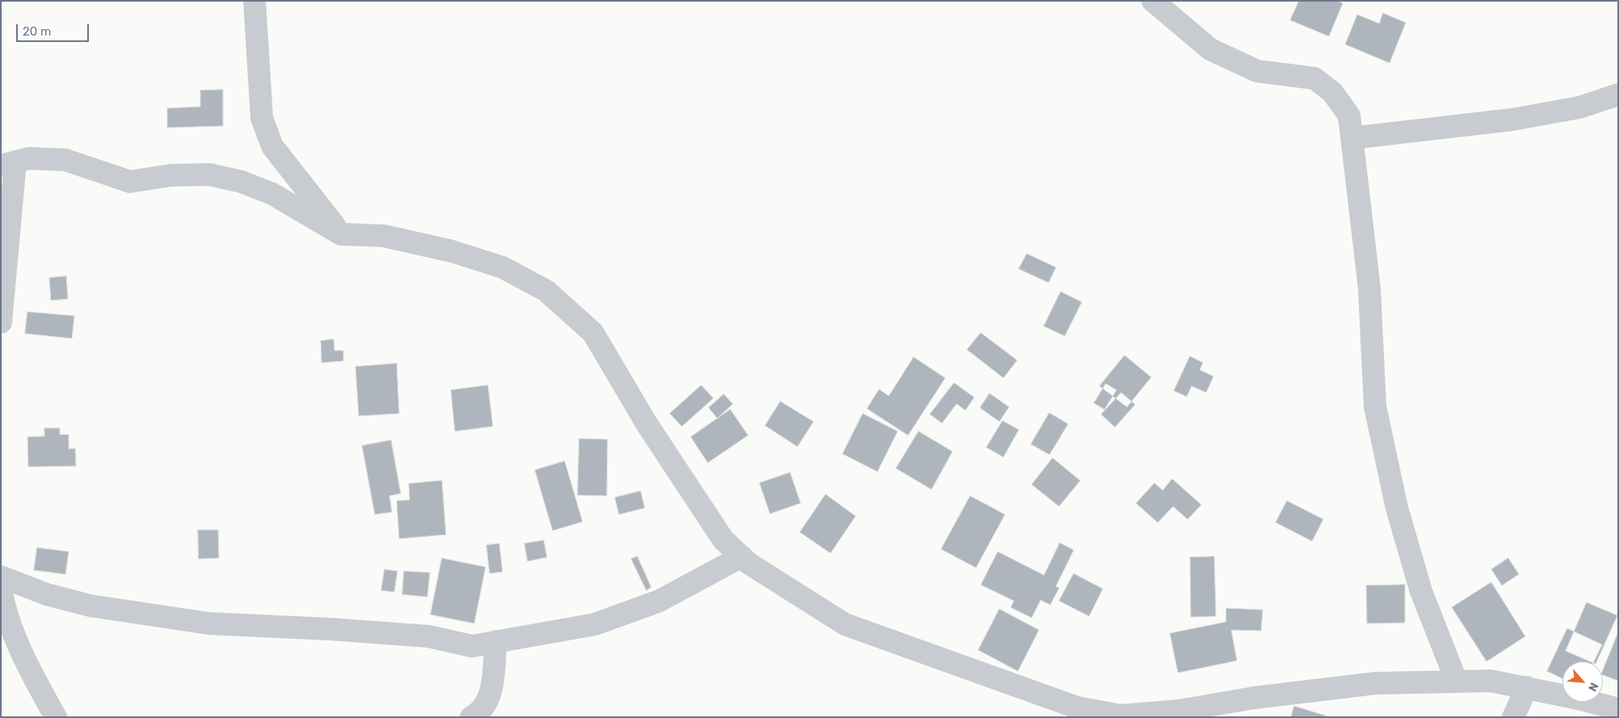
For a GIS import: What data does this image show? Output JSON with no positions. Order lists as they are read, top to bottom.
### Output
{
  "scale_bar": "20 m",
  "north": "bottom right"
}
